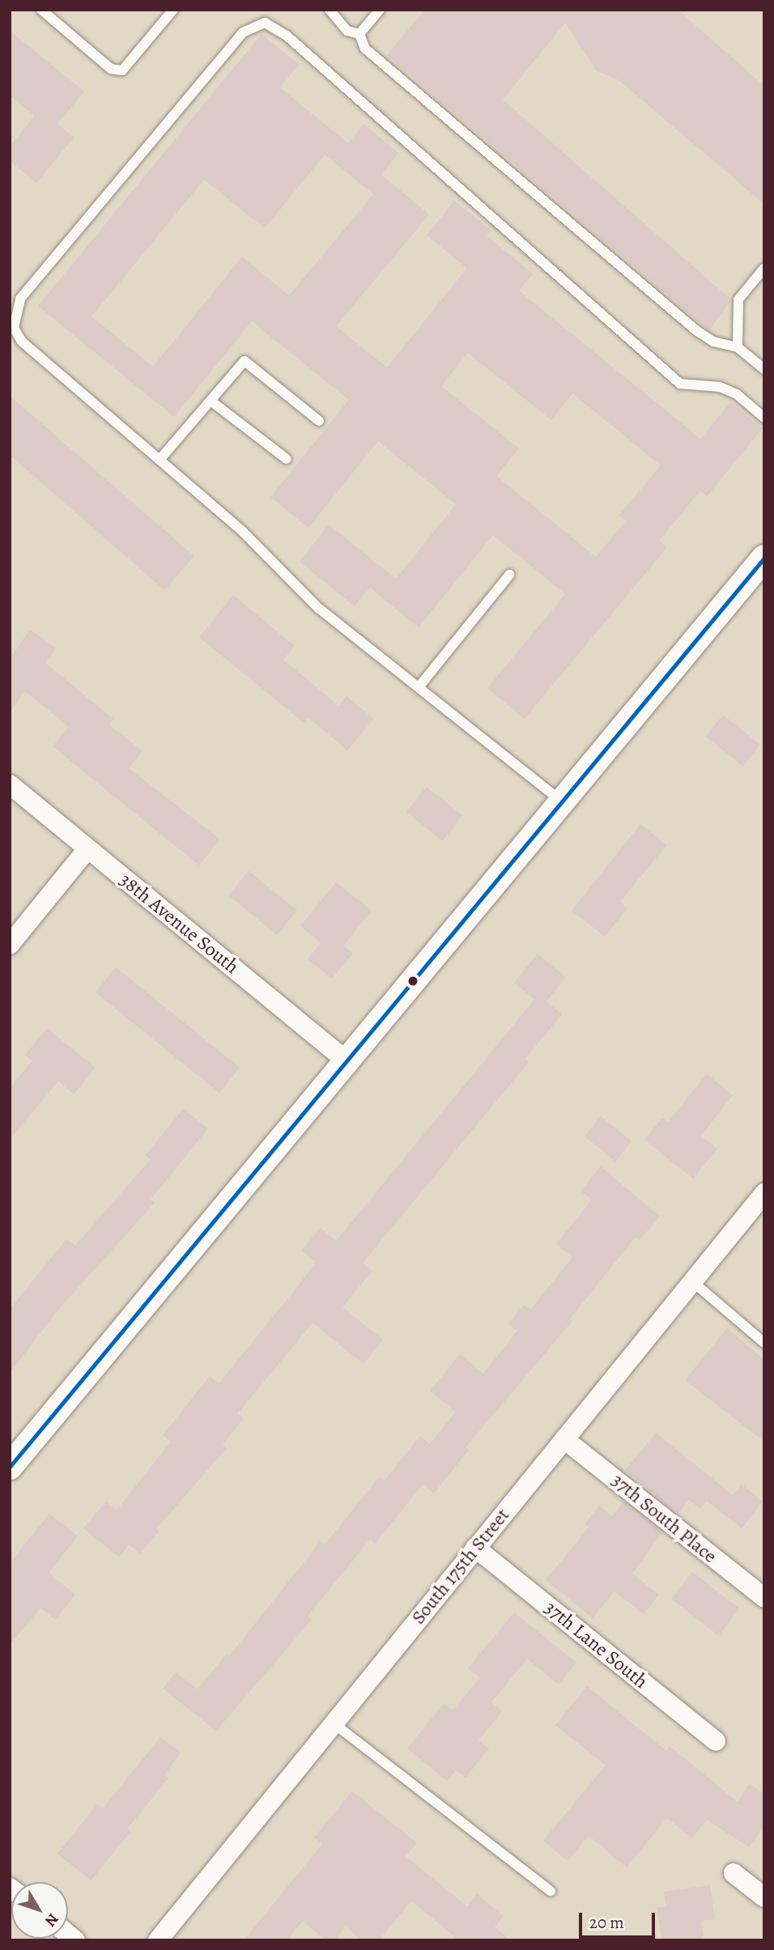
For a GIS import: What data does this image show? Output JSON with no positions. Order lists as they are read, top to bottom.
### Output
{
  "streets": {
    "street": [
      "38th Avenue South",
      "37th South Place",
      "South 175th Street",
      "37th Lane South"
    ]
  },
  "crossings": [
    ["37th South Place", "South 175th Street"],
    ["South 175th Street", "37th Lane South"]
  ],
  "scale_bar": "20 m",
  "north": "bottom right"
}
